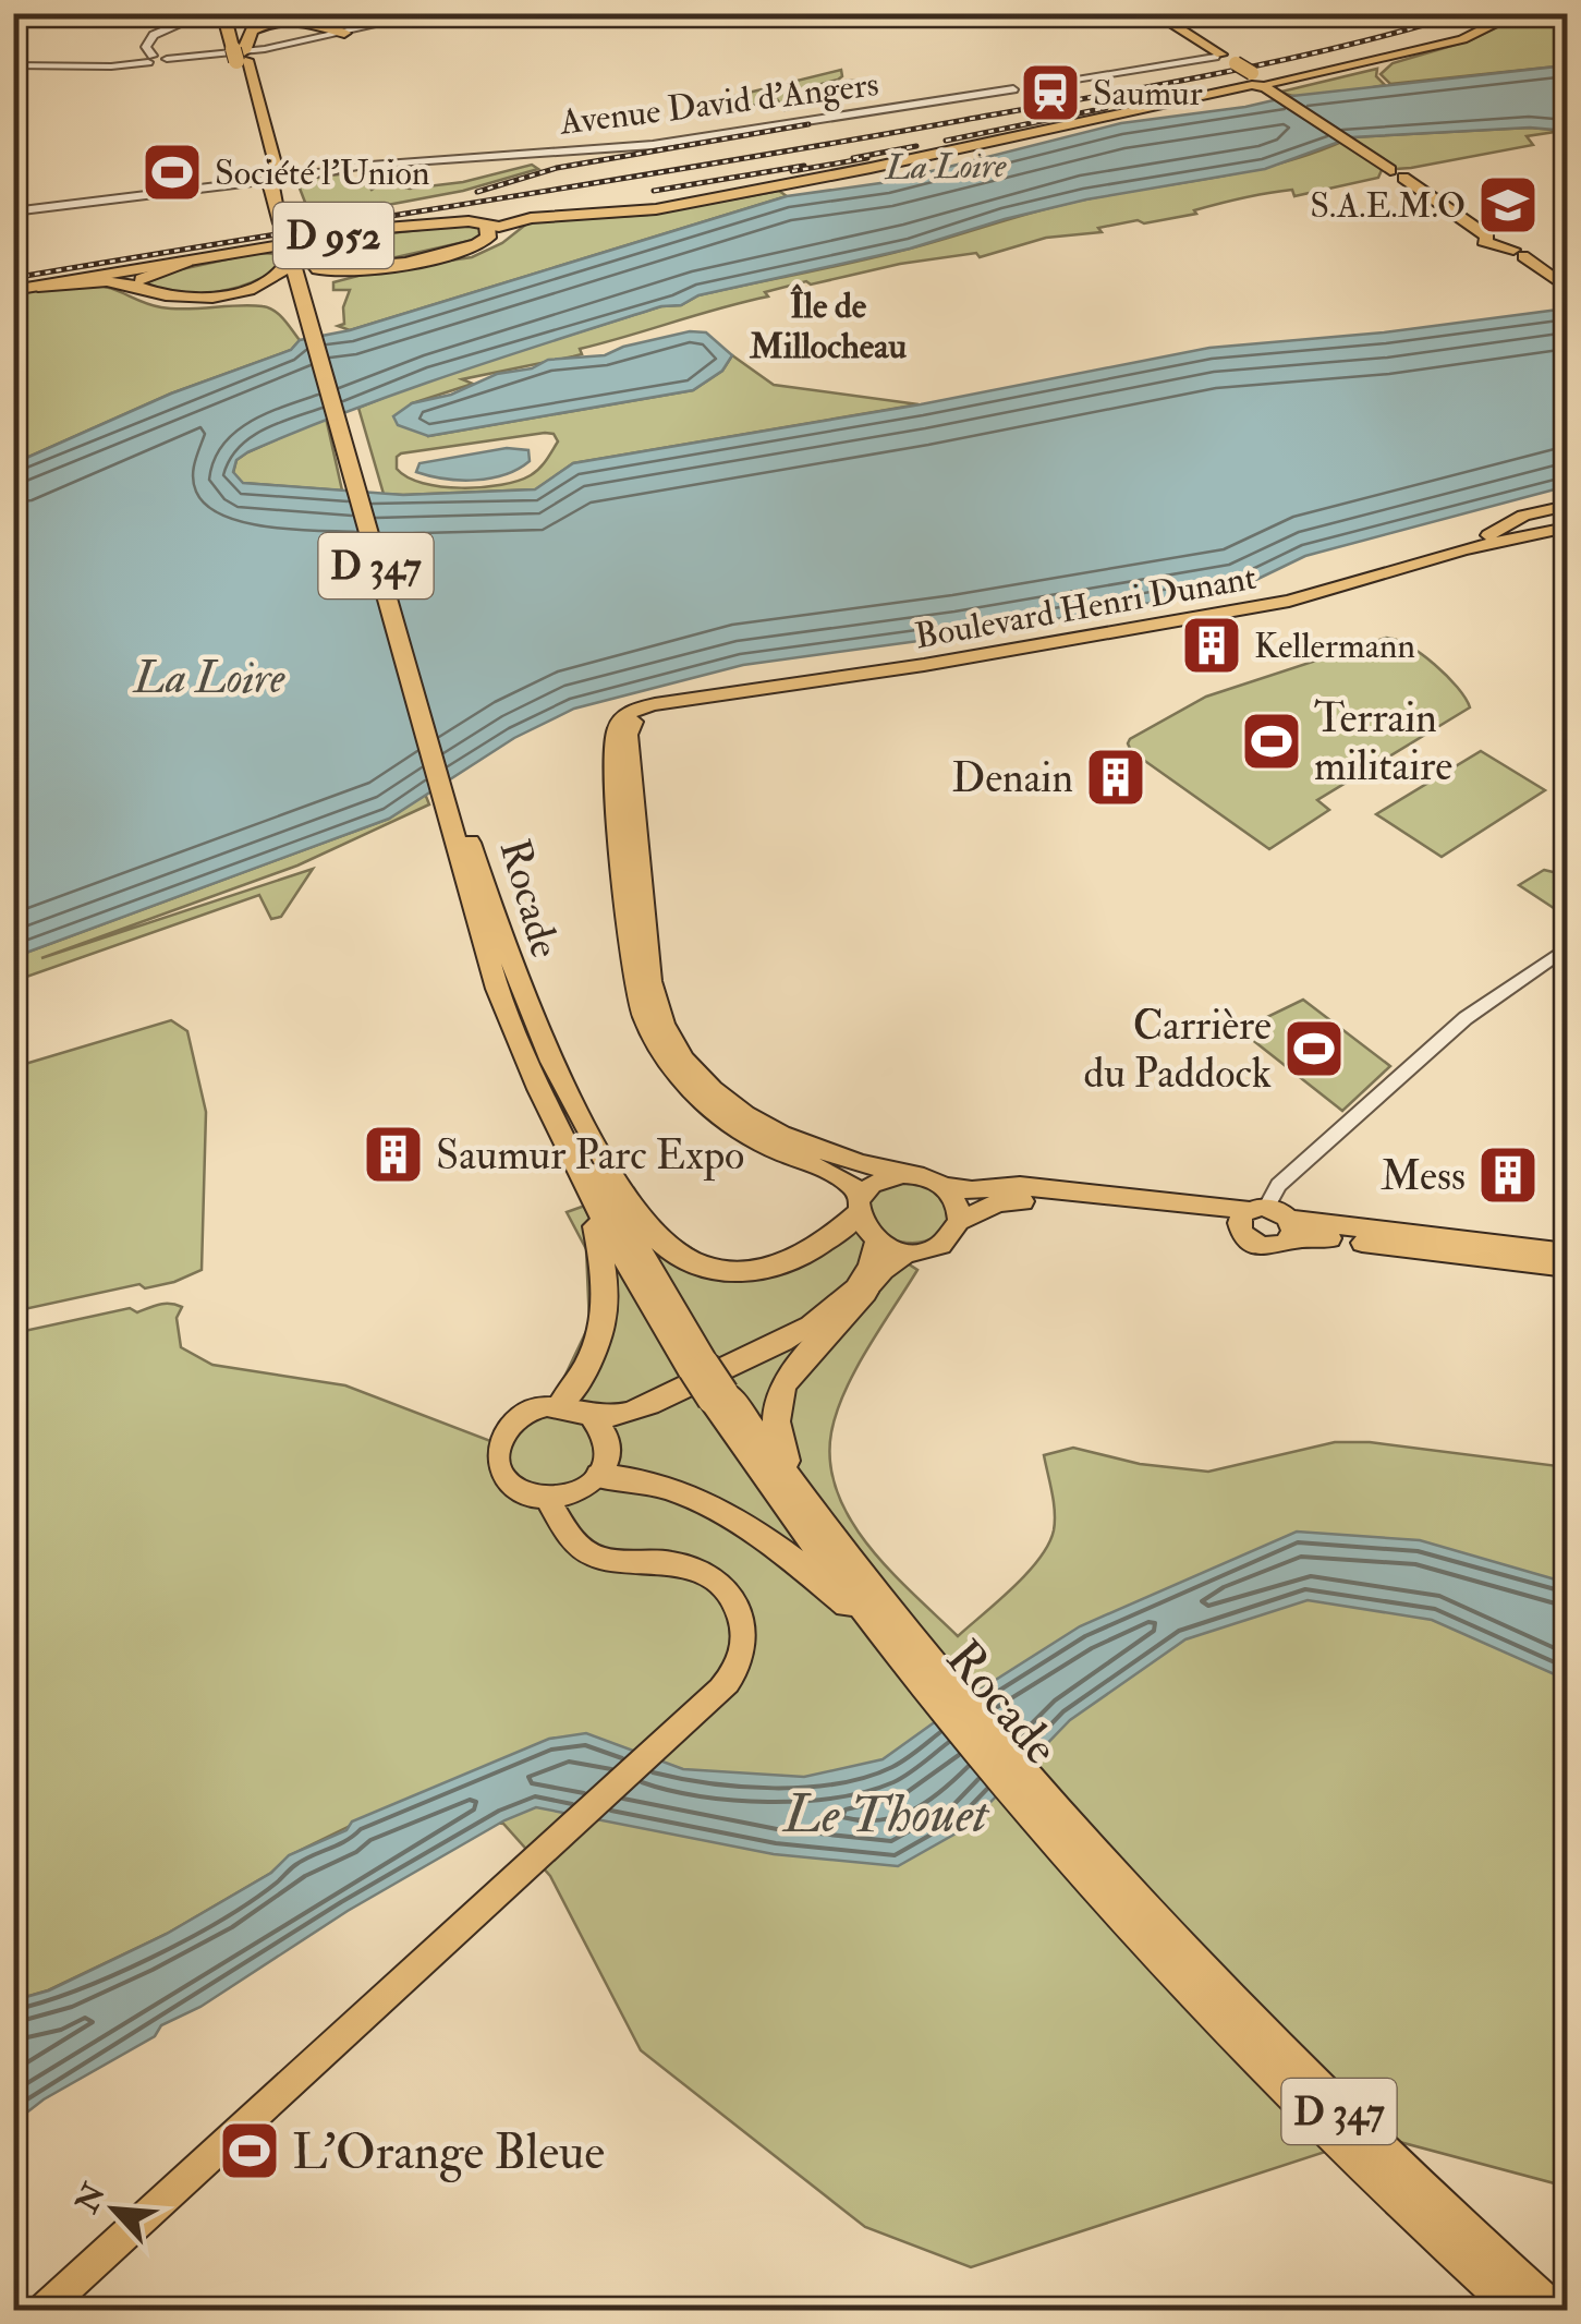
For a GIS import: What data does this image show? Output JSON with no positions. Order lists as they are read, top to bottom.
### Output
{
  "streets": {
    "highway": ["D 347", "Rocade"],
    "main road": ["D 952", "Boulevard Henri Dunant"],
    "street": ["Avenue David d'Angers"]
  },
  "crossings": [
    ["Avenue David d'Angers", "D 952"],
    ["Avenue David d'Angers", "D 347"],
    ["D 347", "Rocade"]
  ],
  "districts": ["Île de Millocheau"],
  "water": ["La Loire", "Le Thouet"],
  "places": {
    "station": ["Saumur"],
    "sports": [
      "Société l'Union",
      "Terrain militaire",
      "Carrière du Paddock",
      "L'Orange Bleue"
    ],
    "school or university": ["S.A.E.M.O"],
    "building": [
      "Kellermann",
      "Denain",
      "Saumur Parc Expo",
      "Mess"
    ]
  },
  "north": "top left"
}
